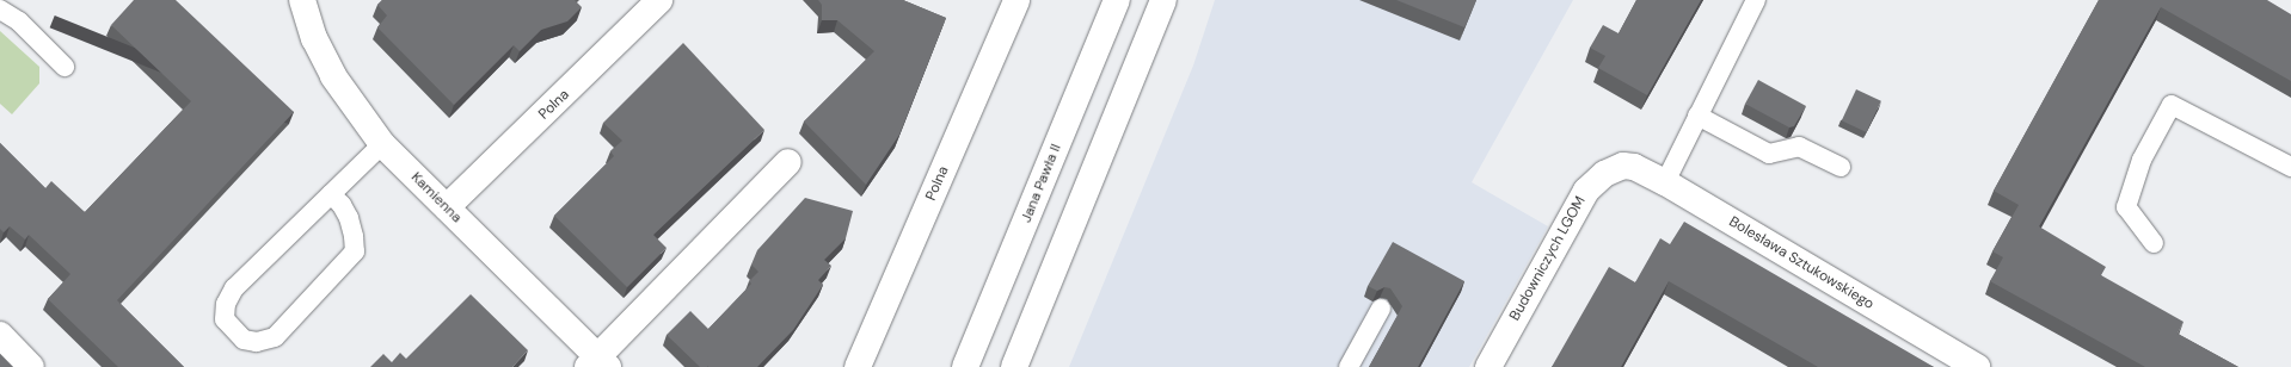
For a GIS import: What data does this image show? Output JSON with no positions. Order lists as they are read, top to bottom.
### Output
{
  "streets": {
    "street": [
      "Polna",
      "Jana Pawła II",
      "Kamienna",
      "Budowniczych LGOM",
      "Bolesława Sztukowskiego"
    ]
  },
  "crossings": [
    ["Polna", "Kamienna"],
    ["Budowniczych LGOM", "Bolesława Sztukowskiego"]
  ]
}
